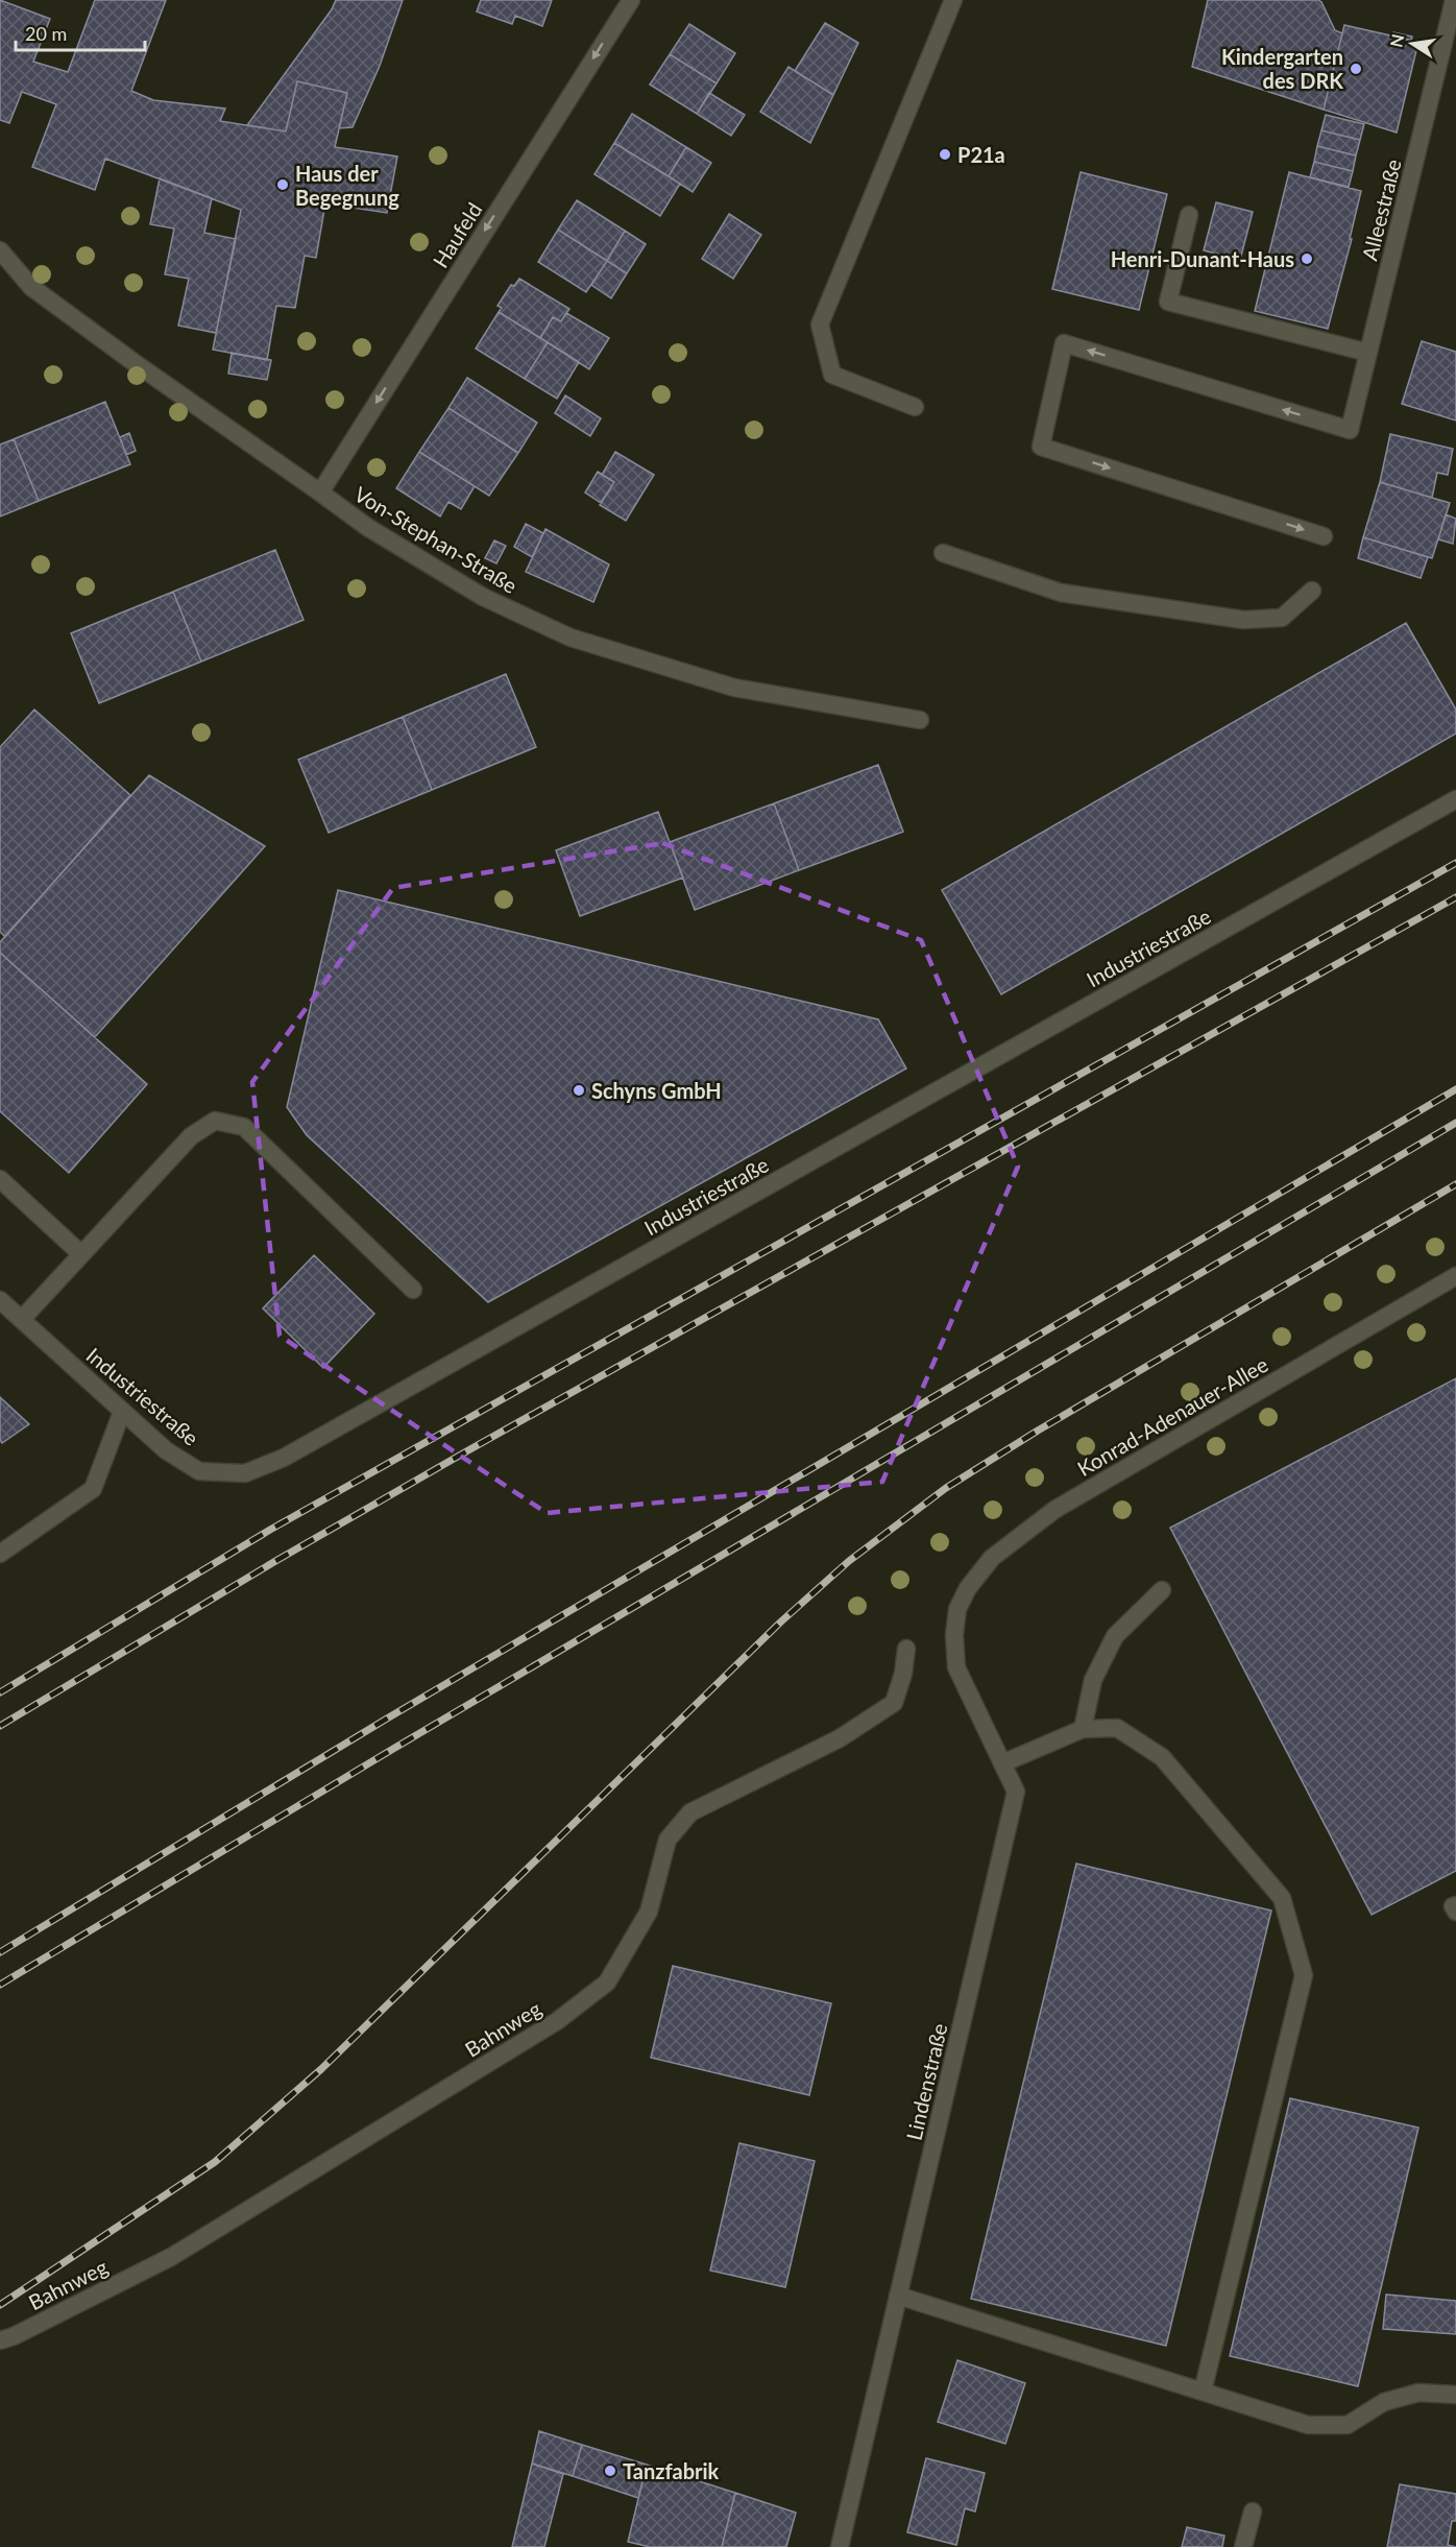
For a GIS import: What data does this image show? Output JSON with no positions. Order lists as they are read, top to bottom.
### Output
{
  "streets": {
    "street": [
      "Alleestraße",
      "Haufeld",
      "Von-Stephan-Straße",
      "Industriestraße",
      "Konrad-Adenauer-Allee",
      "Bahnweg",
      "Lindenstraße"
    ]
  },
  "crossings": [
    ["Haufeld", "Von-Stephan-Straße"],
    ["Konrad-Adenauer-Allee", "Lindenstraße"]
  ],
  "one_way": ["Haufeld"],
  "places": [
    "Kindergarten des DRK",
    "P21a",
    "Haus der Begegnung",
    "Henri-Dunant-Haus",
    "Schyns GmbH",
    "Tanzfabrik"
  ],
  "scale_bar": "20 m",
  "north": "left"
}
